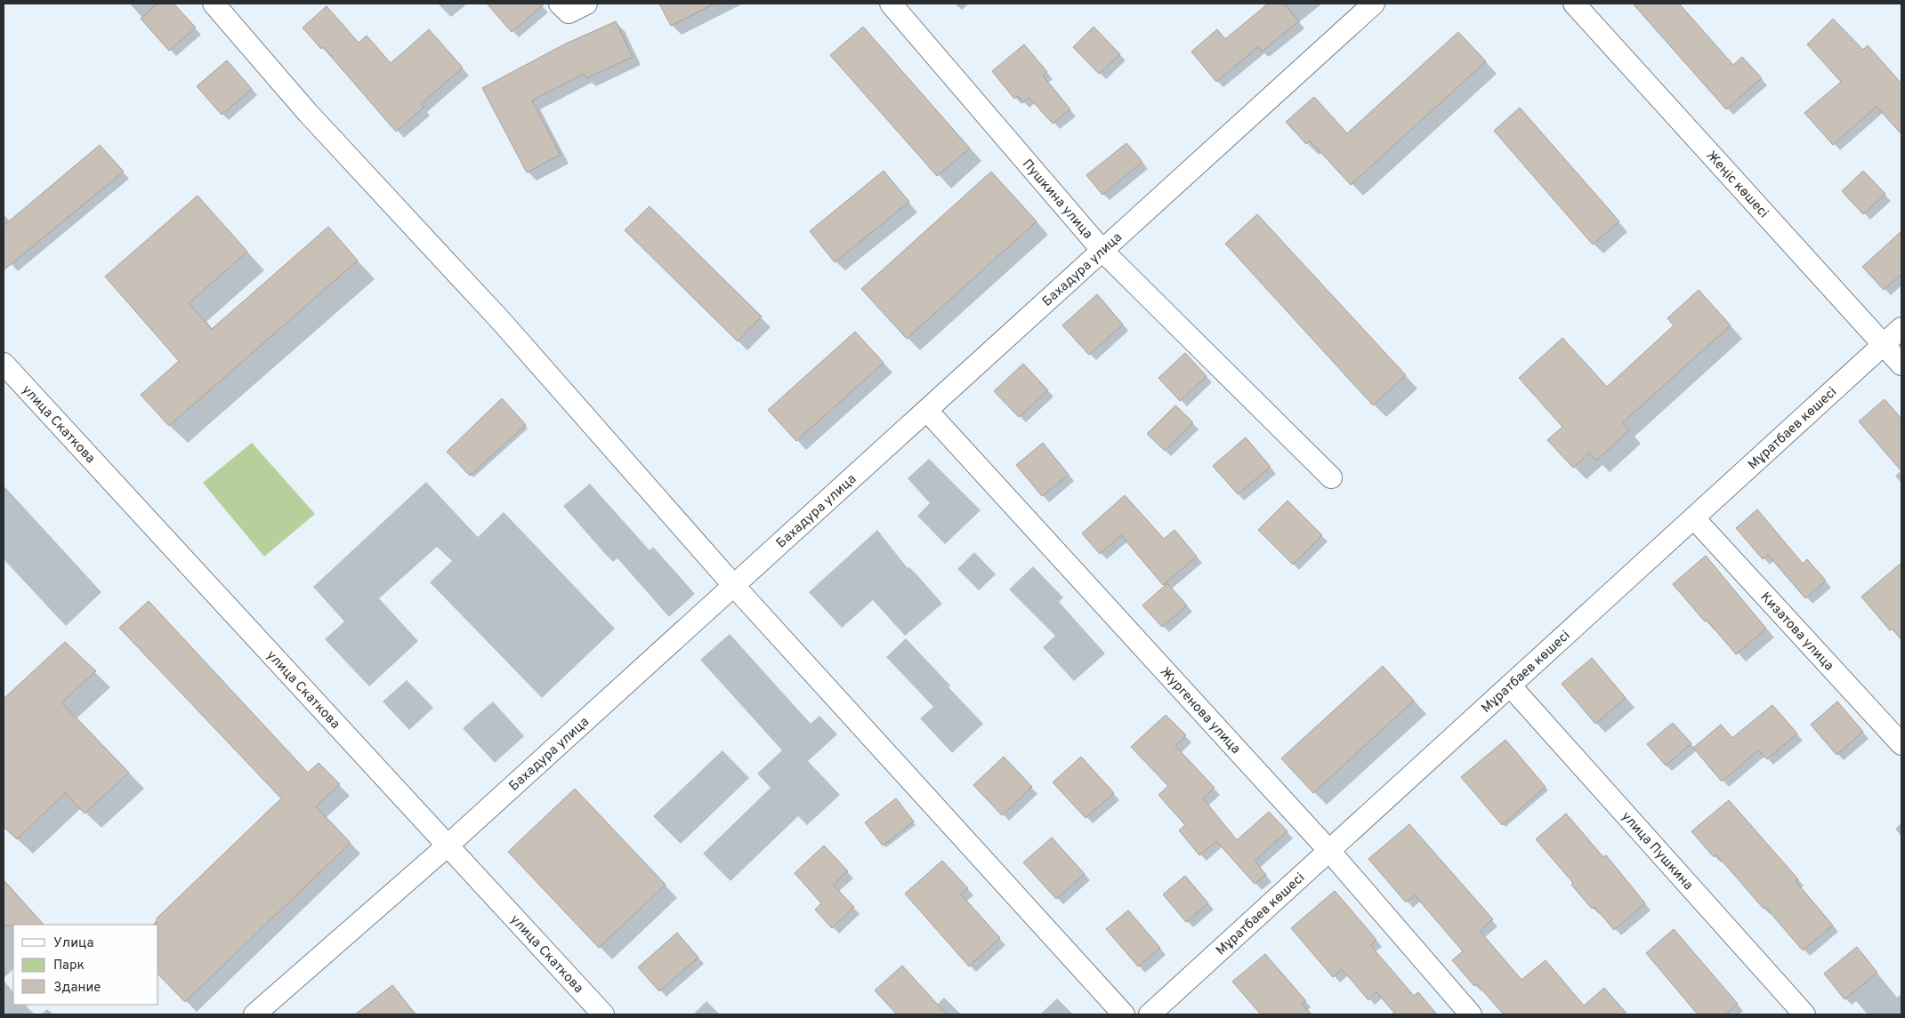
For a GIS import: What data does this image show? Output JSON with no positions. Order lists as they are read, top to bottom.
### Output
{
  "streets": {
    "street": [
      "Жеңіс көшесі",
      "Пушкина улица",
      "Бахадура улица",
      "улица Скаткова",
      "Мұратбаев көшесі",
      "Кизатова улица",
      "Жургенова улица",
      "улица Пушкина"
    ]
  },
  "crossings": [
    ["Жеңіс көшесі", "Мұратбаев көшесі"],
    ["Пушкина улица", "Бахадура улица"],
    ["Бахадура улица", "улица Скаткова"],
    ["Бахадура улица", "Жургенова улица"],
    ["Мұратбаев көшесі", "Кизатова улица"],
    ["Мұратбаев көшесі", "Жургенова улица"],
    ["Мұратбаев көшесі", "улица Пушкина"]
  ],
  "legend": ["Улица", "Парк", "Здание"]
}
